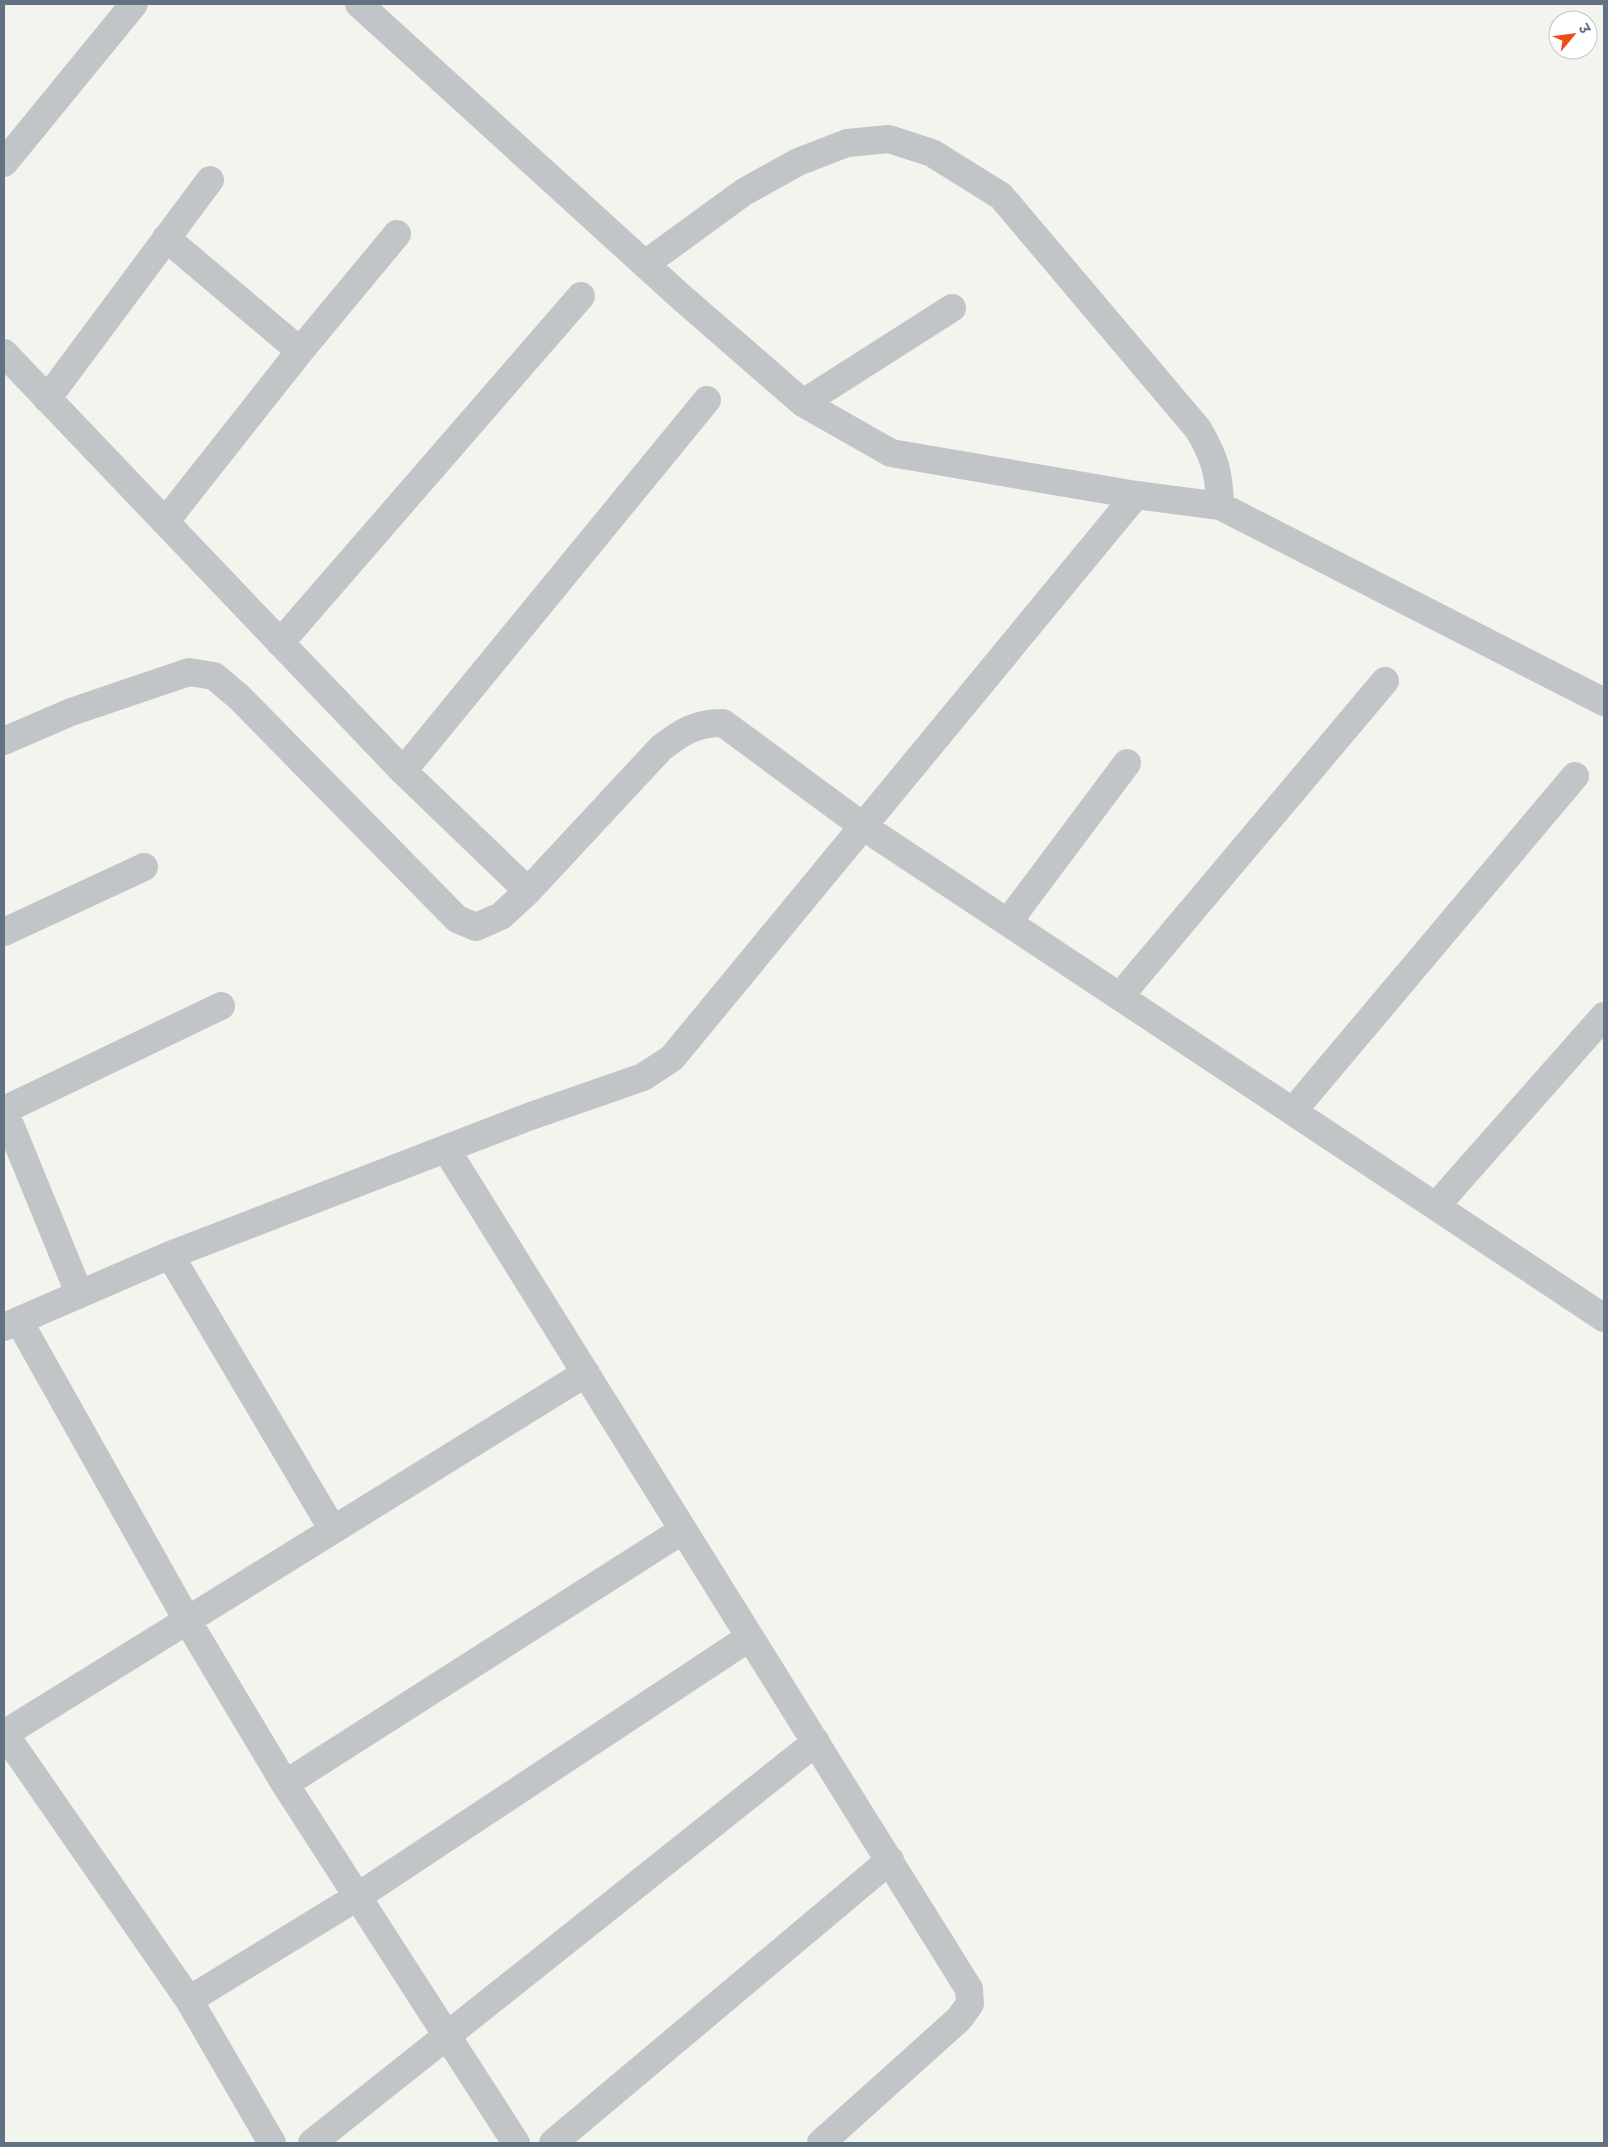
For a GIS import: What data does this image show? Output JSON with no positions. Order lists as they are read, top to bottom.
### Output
{
  "north": "top right"
}
